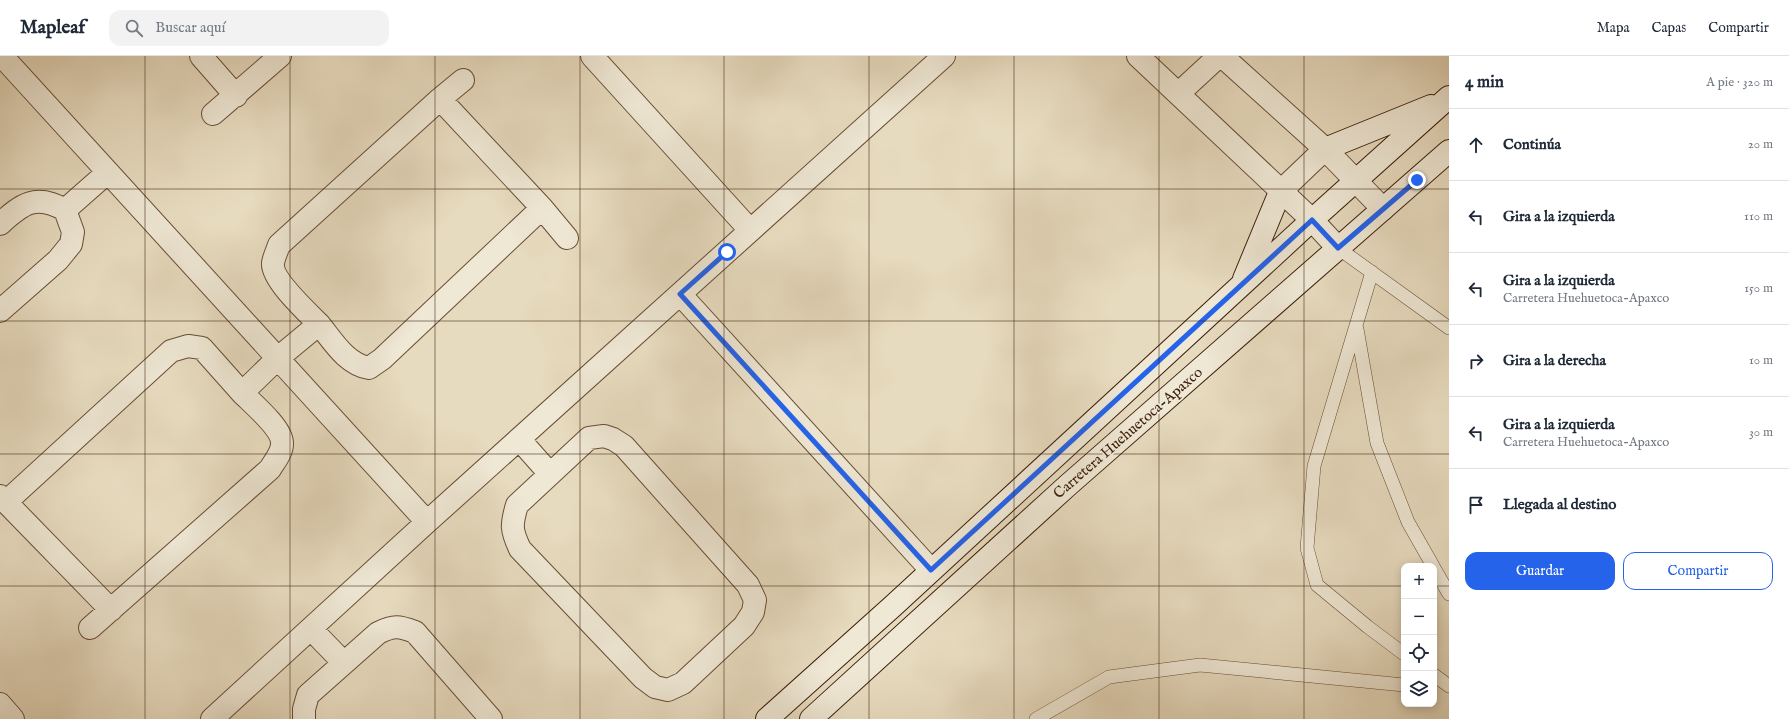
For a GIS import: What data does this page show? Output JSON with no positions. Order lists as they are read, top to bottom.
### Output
{
  "streets": {
    "street": ["Carretera Huehuetoca-Apaxco"]
  },
  "page": {
    "header": "Mapleaf",
    "search": "Buscar aquí",
    "nav": ["Mapa", "Capas", "Compartir"],
    "heading": ["4 min", "A pie · 320 m"],
    "list": [
      ["Continúa", "20 m"],
      ["Gira a la izquierda", "110 m"],
      ["Gira a la izquierda", "Carretera Huehuetoca-Apaxco", "150 m"],
      ["Gira a la derecha", "10 m"],
      ["Gira a la izquierda", "Carretera Huehuetoca-Apaxco", "30 m"],
      "Llegada al destino"
    ],
    "buttons": ["Guardar", "Compartir"],
    "map_buttons": ["+", "−"]
  }
}
